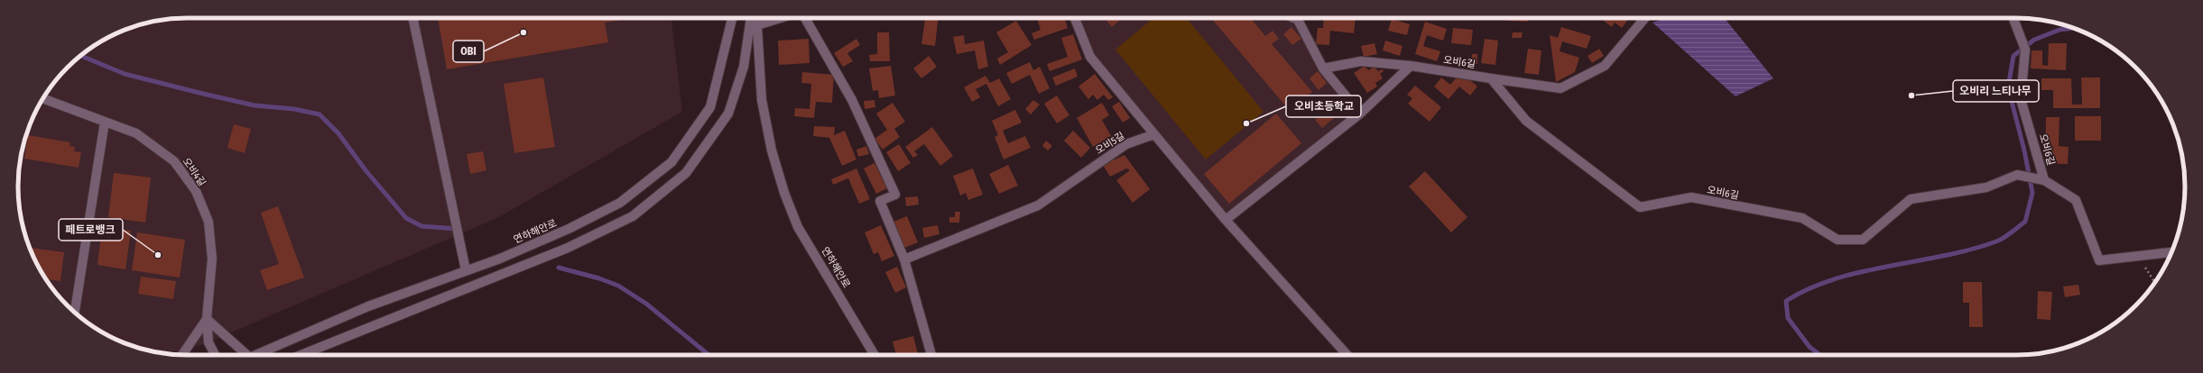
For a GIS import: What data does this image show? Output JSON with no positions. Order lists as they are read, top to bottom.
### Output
{
  "streets": {
    "street": [
      "오비6길",
      "오비5길",
      "오비4길",
      "연하해안로"
    ]
  },
  "places": [
    "OBI",
    "오비리 느티나무",
    "오비초등학교",
    "페트로뱅크"
  ]
}
